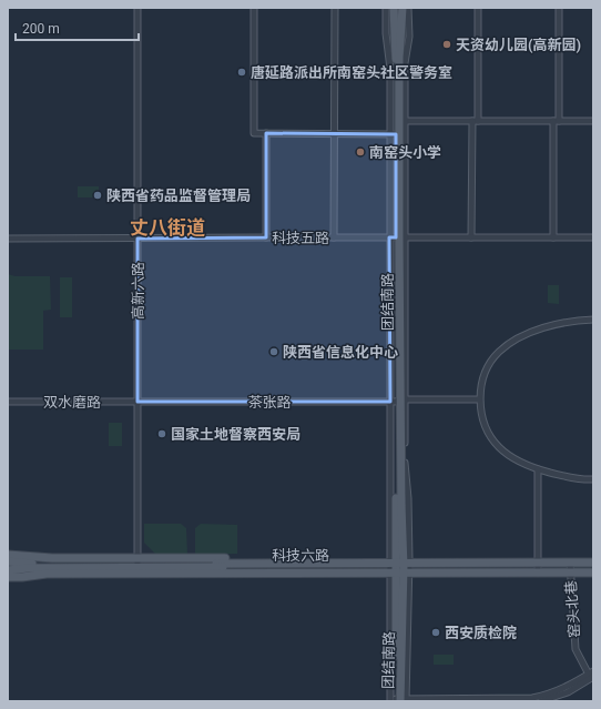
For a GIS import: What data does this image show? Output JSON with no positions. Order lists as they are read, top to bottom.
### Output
{
  "streets": {
    "main road": ["团结南路", "科技六路"],
    "street": [
      "科技五路",
      "高新六路",
      "双水磨路",
      "茶张路",
      "窑头北巷"
    ]
  },
  "crossings": [
    ["科技五路", "高新六路"],
    ["科技五路", "团结南路"],
    ["高新六路", "双水磨路"],
    ["高新六路", "茶张路"],
    ["高新六路", "科技六路"],
    ["团结南路", "茶张路"],
    ["团结南路", "科技六路"],
    ["双水磨路", "茶张路"],
    ["科技六路", "窑头北巷"]
  ],
  "districts": ["丈八街道"],
  "places": [
    "天资幼儿园(高新园)",
    "唐延路派出所南窑头社区警务室",
    "南窑头小学",
    "陕西省药品监督管理局",
    "陕西省信息化中心",
    "国家土地督察西安局",
    "西安质检院"
  ],
  "scale_bar": "200 m"
}
